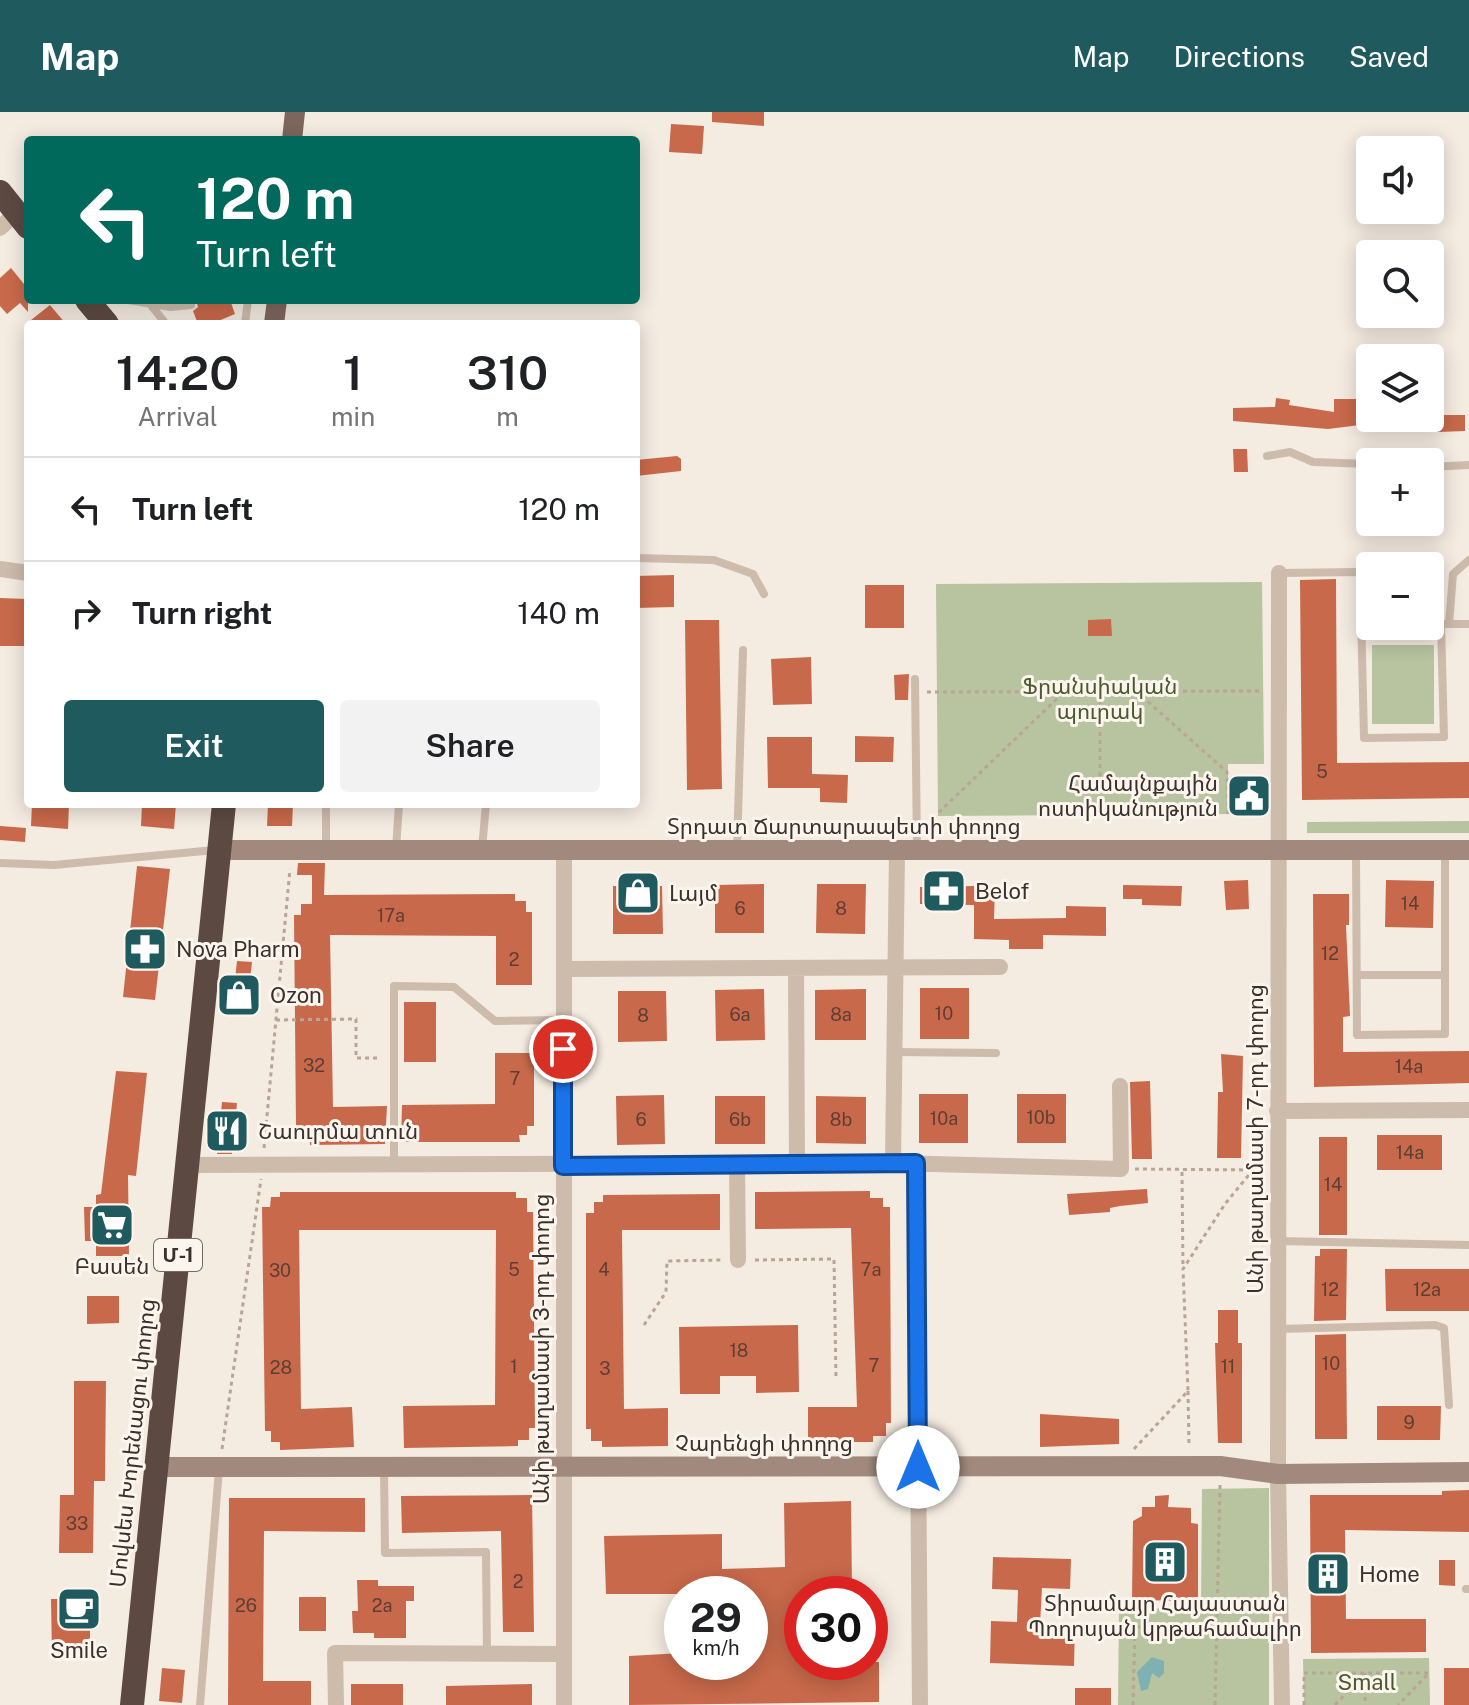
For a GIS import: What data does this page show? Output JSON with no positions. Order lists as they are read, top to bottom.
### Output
{
  "streets": {
    "highway": ["Մ-1", "Մովսես Խորենացու փողոց"],
    "street": [
      "Տրդատ Ճարտարապետի փողոց",
      "Անի թաղամասի 7-րդ փողոց",
      "Անի թաղամասի 3-րդ փողոց",
      "Չարենցի փողոց"
    ]
  },
  "crossings": [
    ["Տրդատ Ճարտարապետի փողոց", "Անի թաղամասի 7-րդ փողոց"],
    ["Տրդատ Ճարտարապետի փողոց", "Անի թաղամասի 3-րդ փողոց"],
    ["Տրդատ Ճարտարապետի փողոց", "Մովսես Խորենացու փողոց"],
    ["Անի թաղամասի 7-րդ փողոց", "Չարենցի փողոց"],
    ["Անի թաղամասի 3-րդ փողոց", "Չարենցի փողոց"],
    ["Մովսես Խորենացու փողոց", "Չարենցի փողոց"]
  ],
  "parks": ["Ֆրանսիական պուրակ", "Small"],
  "places": {
    "public building": ["Համայնքային ոստիկանություն"],
    "pharmacy": ["Belof", "Nova Pharm"],
    "shop": ["Լայմ", "Ozon"],
    "restaurant": ["Շաուրմա տուն"],
    "supermarket": ["Բասեն"],
    "building": ["Տիրամայր Հայաստան Պողոսյան կրթահամալիր", "Home"],
    "cafe": ["Smile"]
  },
  "house_numbers": [
    "5",
    "14",
    "6",
    "8",
    "17a",
    "12",
    "2",
    "10",
    "6a",
    "8a",
    "8",
    "32",
    "14a",
    "7",
    "10b",
    "10a",
    "6",
    "6b",
    "8b",
    "14a",
    "14",
    "5",
    "4",
    "7a",
    "30",
    "12",
    "12a",
    "18",
    "10",
    "7",
    "1",
    "11",
    "28",
    "3",
    "9",
    "33",
    "2",
    "26",
    "2a"
  ],
  "page": {
    "header": "Map",
    "nav": ["Map", "Directions", "Saved"],
    "map_buttons": ["+", "−"],
    "turn": ["120 m", "Turn left"],
    "eta": [
      "14:20",
      "Arrival",
      "1",
      "min",
      "310",
      "m"
    ],
    "list": [
      {
        "name": "Turn left",
        "value": "120 m"
      },
      {
        "name": "Turn right",
        "value": "140 m"
      }
    ],
    "buttons": ["Exit", "Share"],
    "speed": "29 km/h",
    "limit": "30"
  }
}
